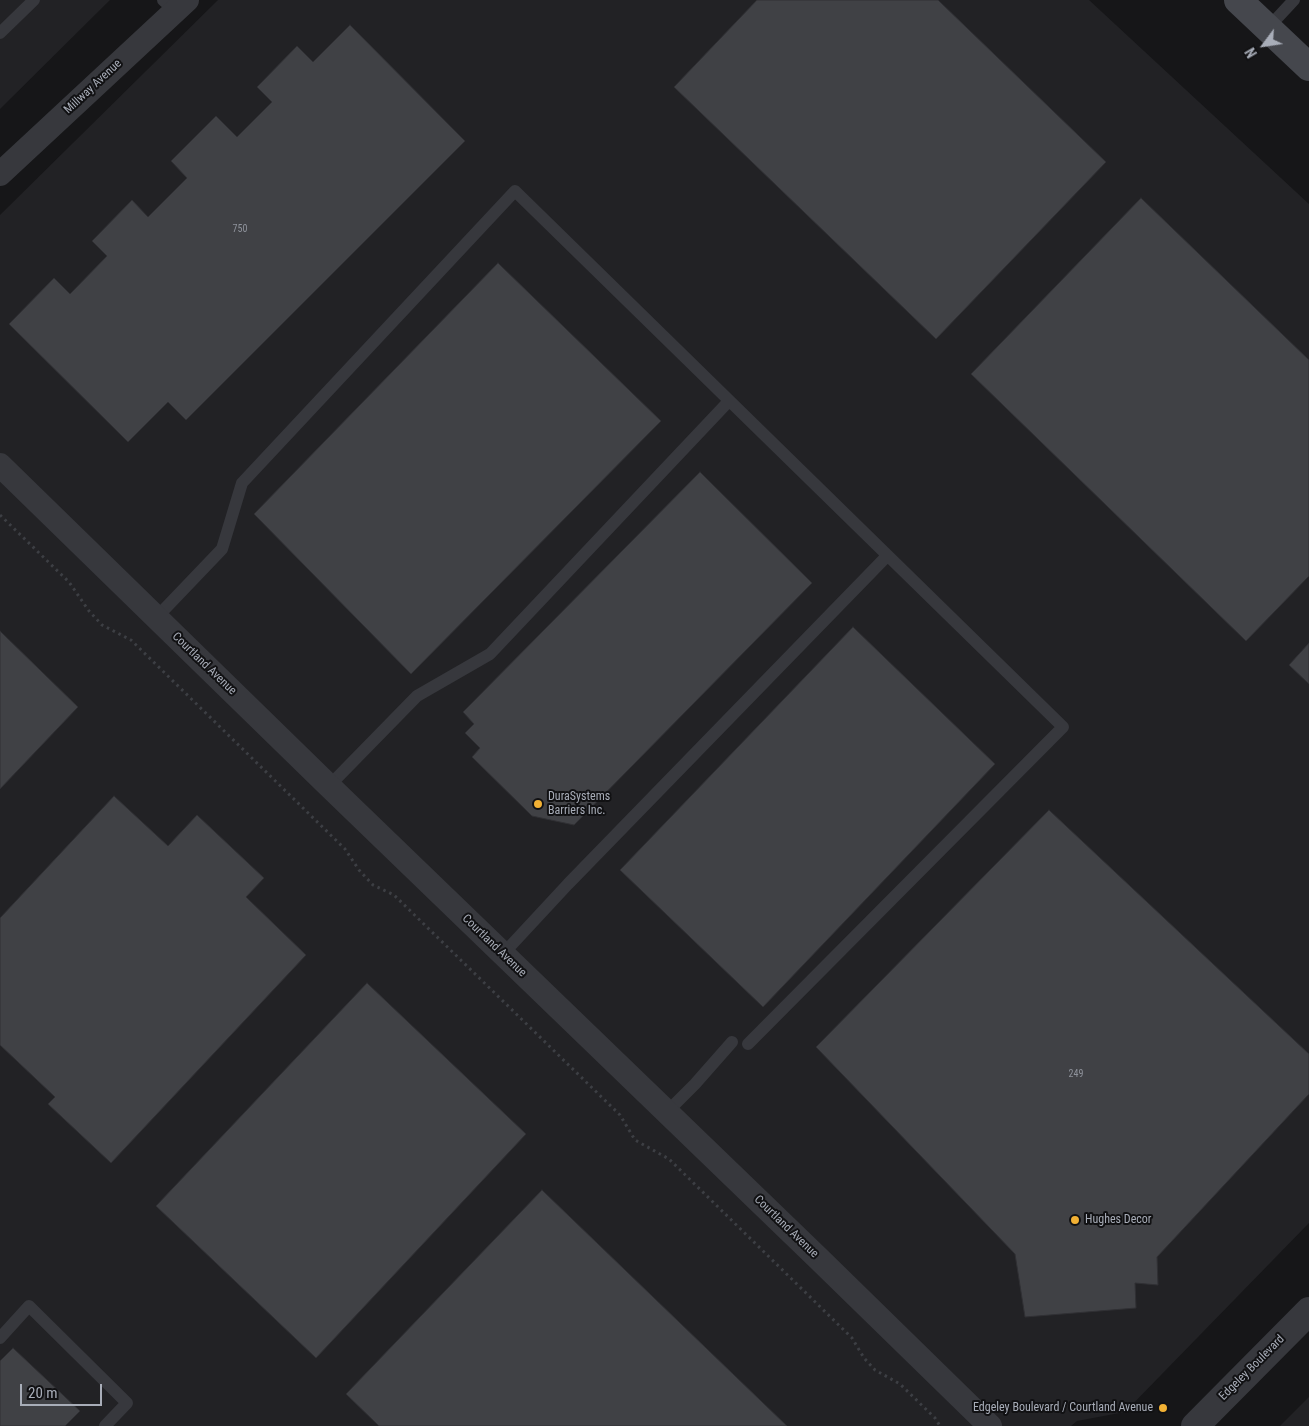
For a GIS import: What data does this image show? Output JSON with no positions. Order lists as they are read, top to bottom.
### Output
{
  "streets": {
    "street": ["Millway Avenue", "Courtland Avenue", "Edgeley Boulevard"]
  },
  "places": ["DuraSystems Barriers Inc.", "Hughes Decor", "Edgeley Boulevard / Courtland Avenue"],
  "house_numbers": ["750", "249"],
  "scale_bar": "20 m",
  "north": "bottom left"
}
